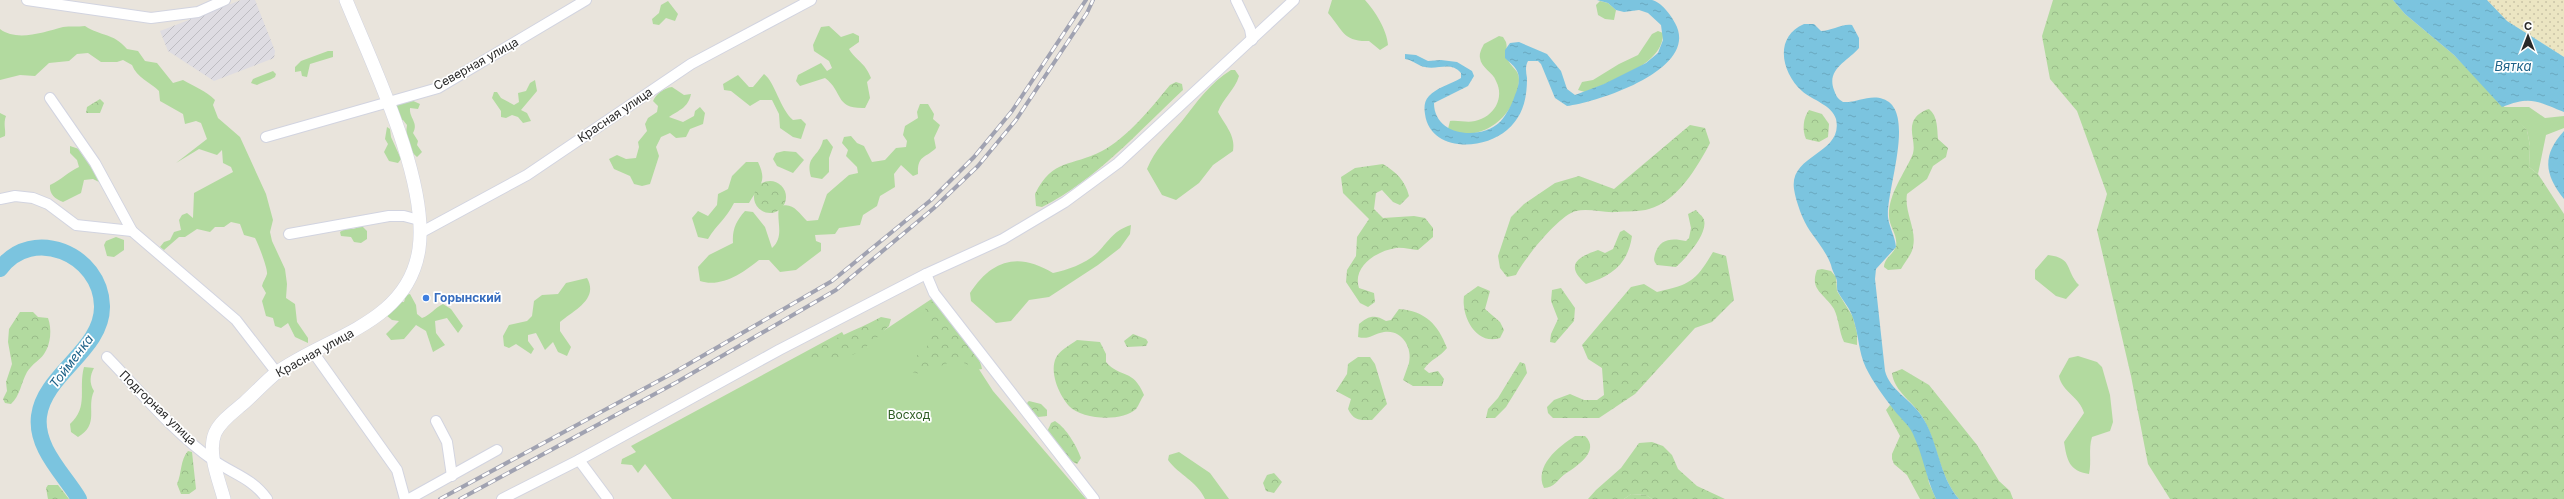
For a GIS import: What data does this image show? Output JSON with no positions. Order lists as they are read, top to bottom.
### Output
{
  "streets": {
    "street": ["Северная улица", "Красная улица", "Подгорная улица"]
  },
  "crossings": [
    ["Северная улица", "Красная улица"],
    ["Красная улица", "Подгорная улица"]
  ],
  "water": ["Вятка", "Тойменка"],
  "parks": ["Восход"],
  "places": ["Горынский"],
  "north": "top"
}
